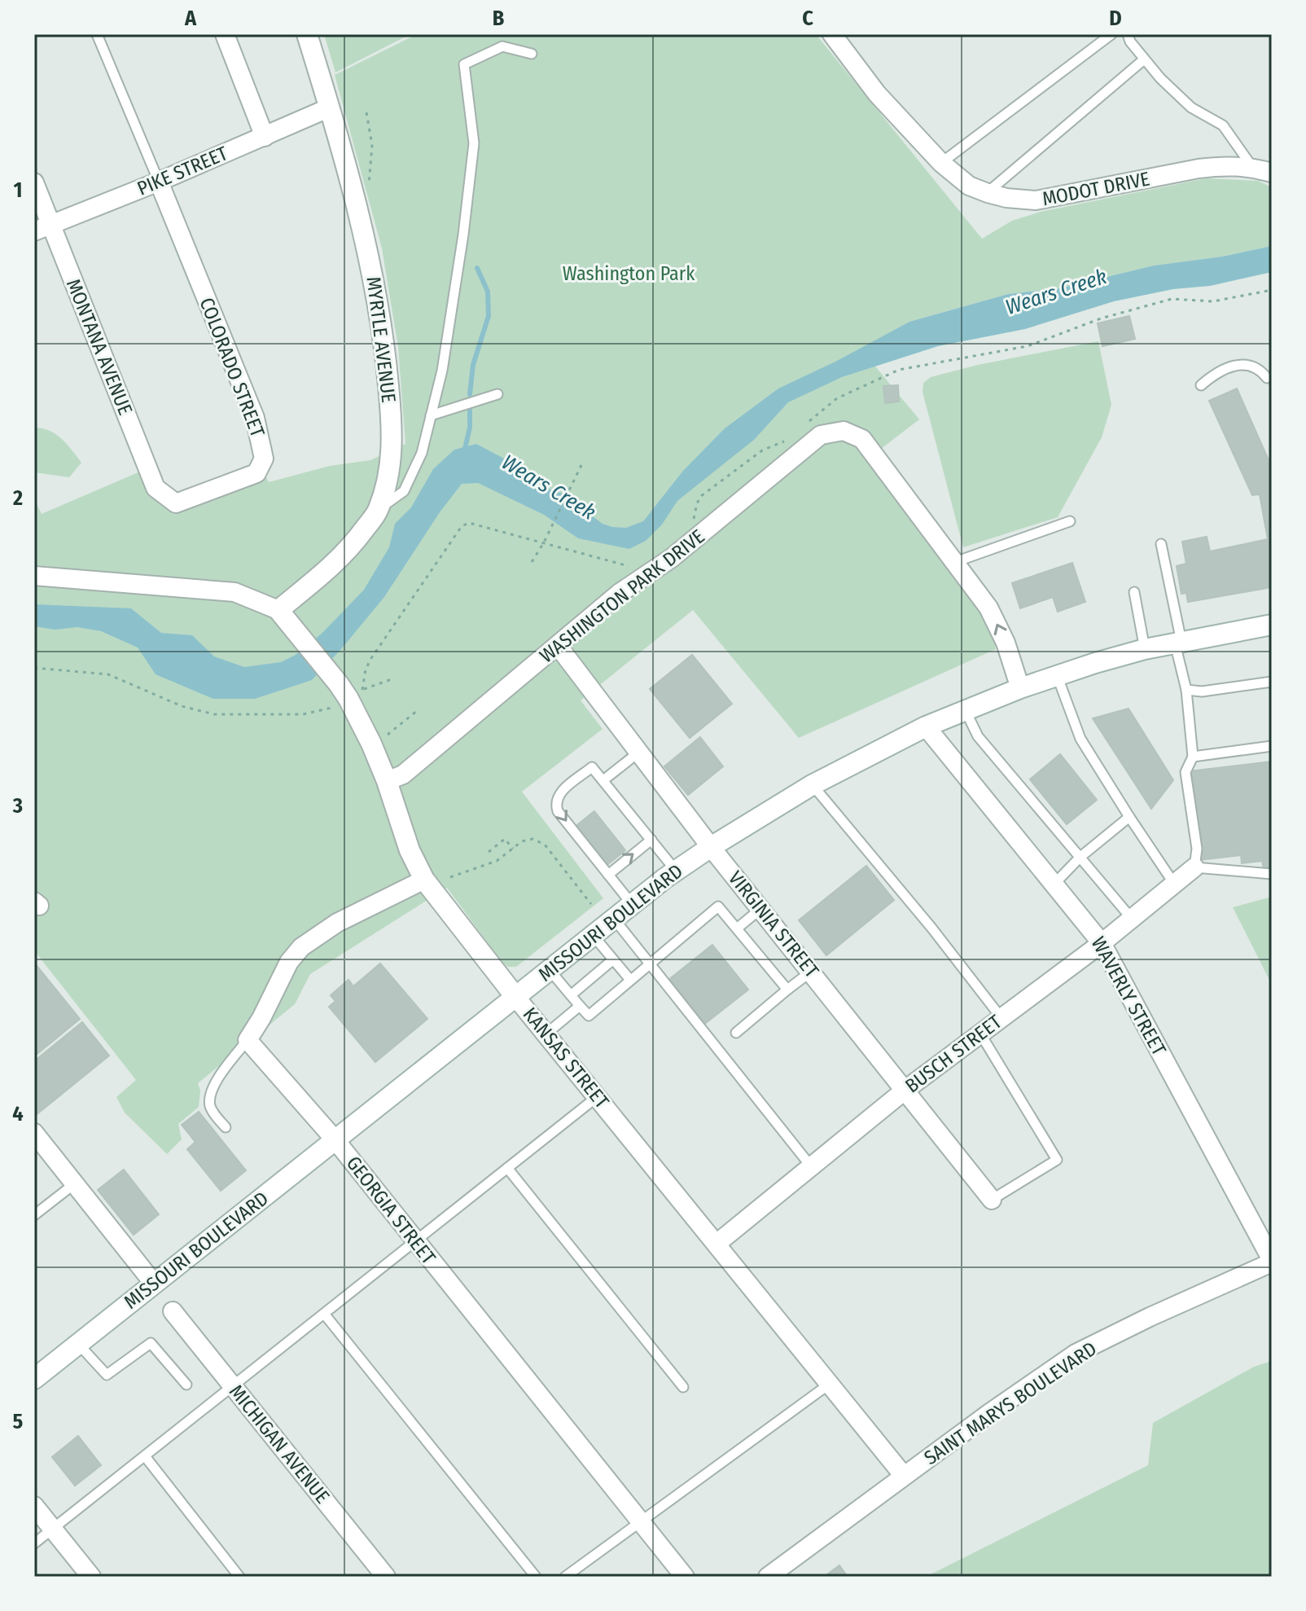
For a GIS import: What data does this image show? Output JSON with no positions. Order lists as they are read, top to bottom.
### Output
{
  "streets": {
    "main road": ["MYRTLE AVENUE", "MISSOURI BOULEVARD", "KANSAS STREET"],
    "street": [
      "PIKE STREET",
      "MODOT DRIVE",
      "MONTANA AVENUE",
      "COLORADO STREET",
      "WASHINGTON PARK DRIVE",
      "VIRGINIA STREET",
      "WAVERLY STREET",
      "BUSCH STREET",
      "GEORGIA STREET",
      "SAINT MARYS BOULEVARD",
      "MICHIGAN AVENUE"
    ]
  },
  "crossings": [
    ["PIKE STREET", "MYRTLE AVENUE"],
    ["PIKE STREET", "MONTANA AVENUE"],
    ["PIKE STREET", "COLORADO STREET"],
    ["MYRTLE AVENUE", "KANSAS STREET"],
    ["MONTANA AVENUE", "COLORADO STREET"],
    ["WASHINGTON PARK DRIVE", "VIRGINIA STREET"],
    ["WASHINGTON PARK DRIVE", "KANSAS STREET"],
    ["MISSOURI BOULEVARD", "VIRGINIA STREET"],
    ["MISSOURI BOULEVARD", "WAVERLY STREET"],
    ["MISSOURI BOULEVARD", "KANSAS STREET"],
    ["MISSOURI BOULEVARD", "GEORGIA STREET"],
    ["VIRGINIA STREET", "BUSCH STREET"],
    ["WAVERLY STREET", "BUSCH STREET"],
    ["WAVERLY STREET", "SAINT MARYS BOULEVARD"],
    ["BUSCH STREET", "KANSAS STREET"],
    ["KANSAS STREET", "SAINT MARYS BOULEVARD"]
  ],
  "water": ["Wears Creek"],
  "parks": ["Washington Park"],
  "grid": {
    "columns": [
      "A",
      "B",
      "C",
      "D"
    ],
    "rows": [
      "1",
      "2",
      "3",
      "4",
      "5"
    ]
  }
}
